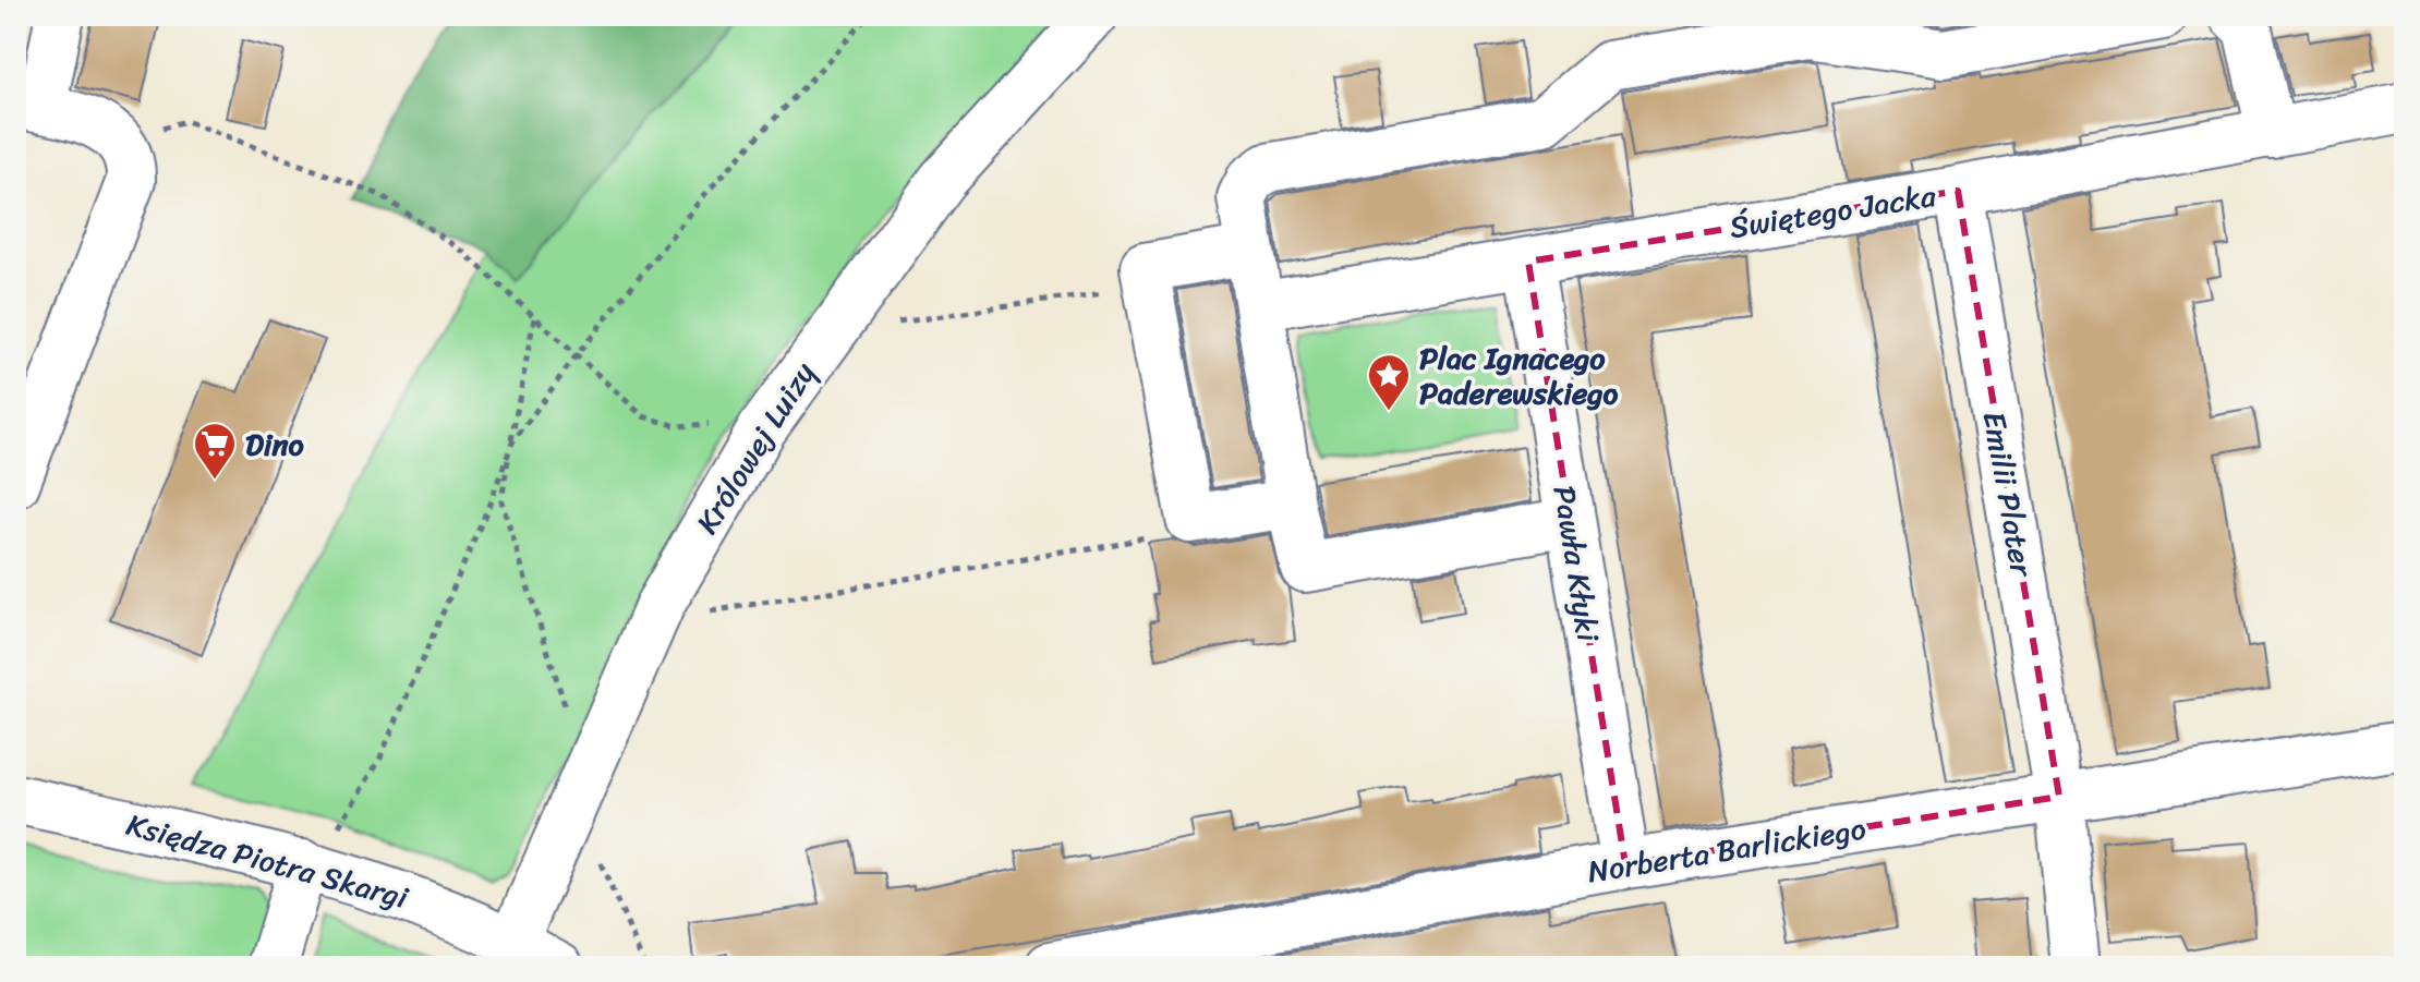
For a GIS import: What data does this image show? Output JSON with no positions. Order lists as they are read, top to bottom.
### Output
{
  "streets": {
    "street": [
      "Świętego Jacka",
      "Królowej Luizy",
      "Emilii Plater",
      "Pawła Kłyki",
      "Norberta Barlickiego",
      "Księdza Piotra Skargi"
    ]
  },
  "crossings": [
    ["Świętego Jacka", "Emilii Plater"],
    ["Świętego Jacka", "Pawła Kłyki"],
    ["Królowej Luizy", "Księdza Piotra Skargi"],
    ["Emilii Plater", "Norberta Barlickiego"],
    ["Pawła Kłyki", "Norberta Barlickiego"]
  ],
  "places": {
    "place": ["Plac Ignacego Paderewskiego"],
    "supermarket": ["Dino"]
  }
}
